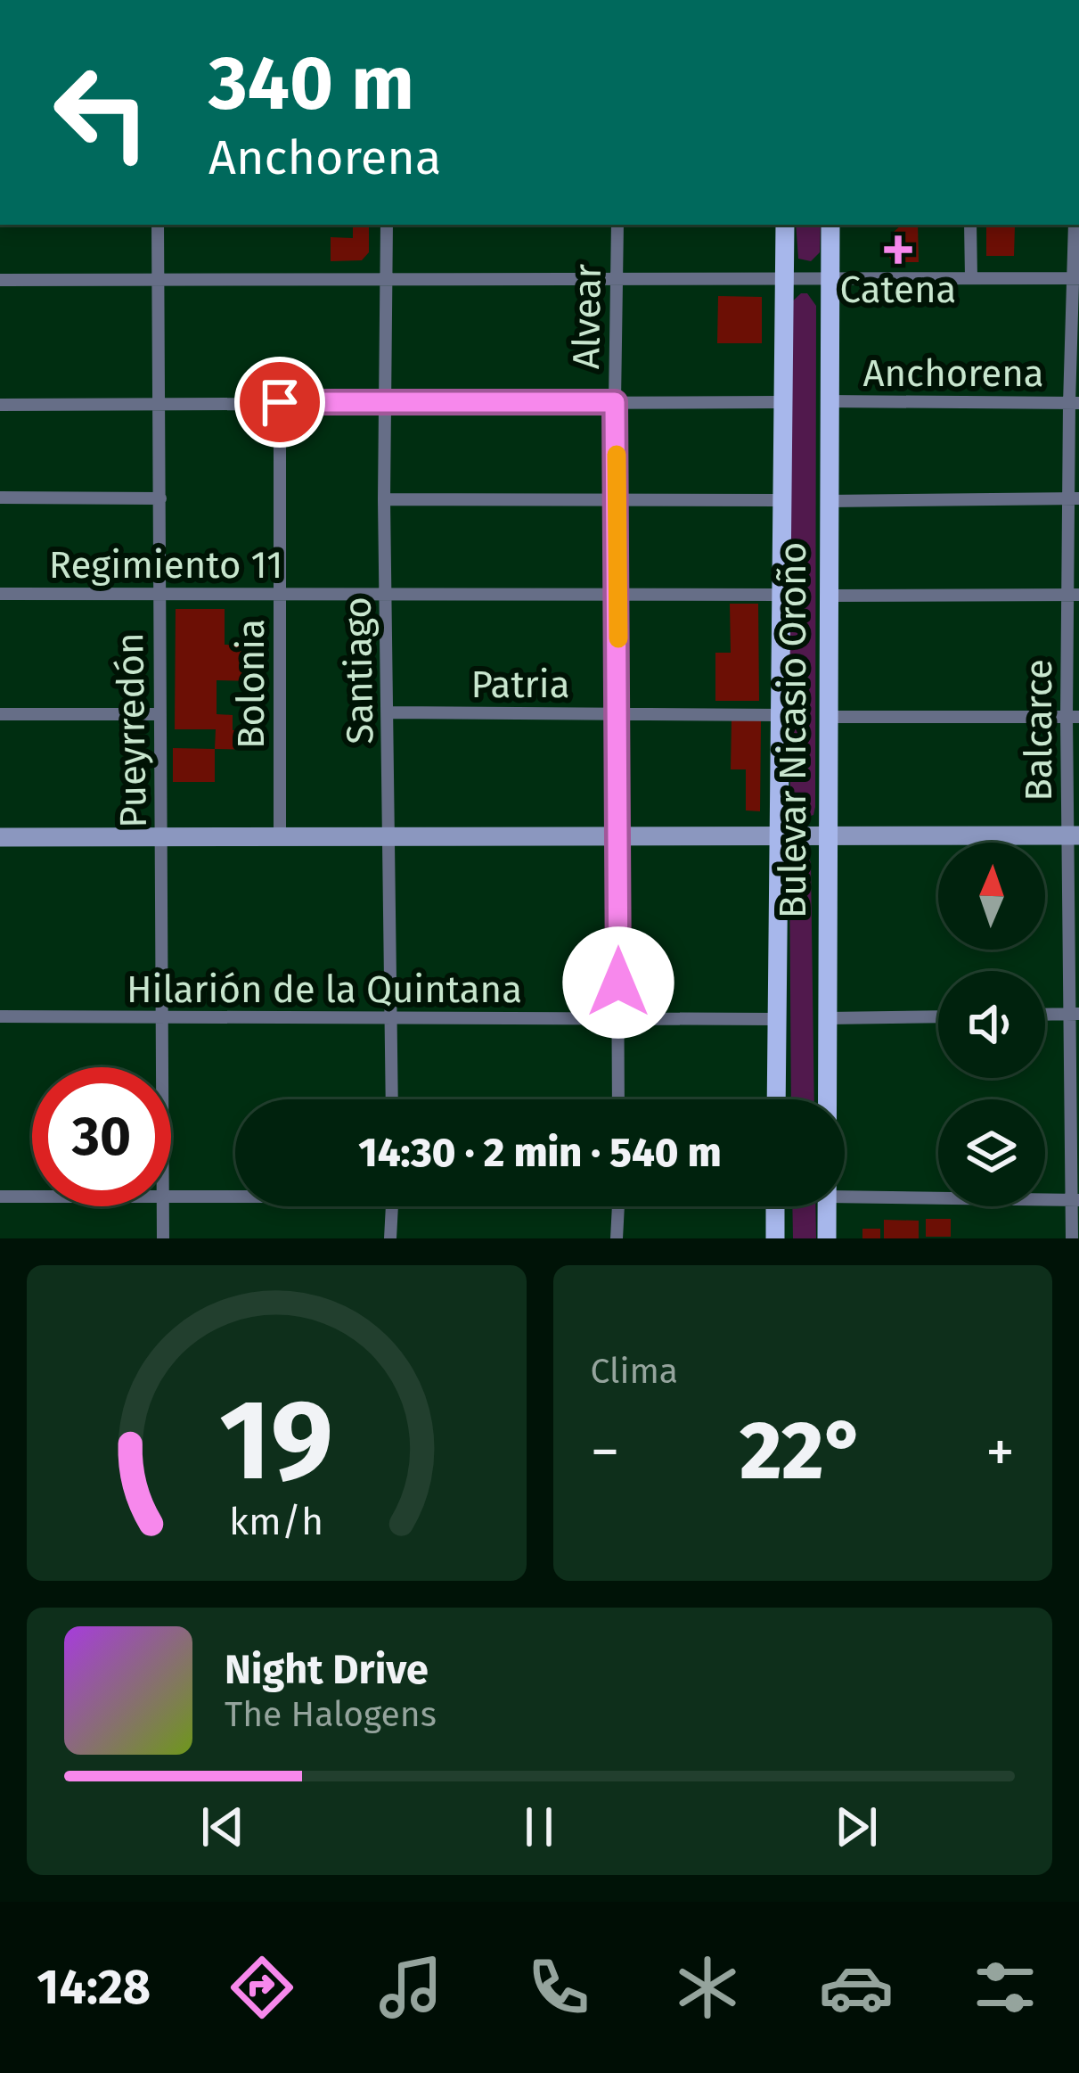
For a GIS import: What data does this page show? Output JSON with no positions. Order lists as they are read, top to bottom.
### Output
{
  "streets": {
    "main road": ["Bulevar Nicasio Oroño"],
    "street": [
      "Alvear",
      "Anchorena",
      "Regimiento 11",
      "Santiago",
      "Bolonia",
      "Patria",
      "Pueyrredón",
      "Balcarce",
      "Hilarión de la Quintana"
    ]
  },
  "crossings": [
    ["Alvear", "Regimiento 11"],
    ["Alvear", "Patria"],
    ["Alvear", "Hilarión de la Quintana"],
    ["Anchorena", "Bulevar Nicasio Oroño"],
    ["Anchorena", "Balcarce"],
    ["Regimiento 11", "Santiago"],
    ["Regimiento 11", "Bolonia"],
    ["Regimiento 11", "Pueyrredón"],
    ["Regimiento 11", "Bulevar Nicasio Oroño"],
    ["Santiago", "Patria"],
    ["Santiago", "Hilarión de la Quintana"],
    ["Patria", "Bulevar Nicasio Oroño"],
    ["Pueyrredón", "Hilarión de la Quintana"],
    ["Bulevar Nicasio Oroño", "Hilarión de la Quintana"]
  ],
  "places": {
    "health": ["Catena"]
  },
  "north": "top",
  "page": {
    "turn": ["340 m", "Anchorena"],
    "limit": "30",
    "trip": "14:30 · 2 min · 540 m",
    "tile": "Clima",
    "heat": ["−", "22°", "+"],
    "song": ["Night Drive", "The Halogens"],
    "tabs": "14:28",
    "gauge": ["19", "km/h"]
  }
}
